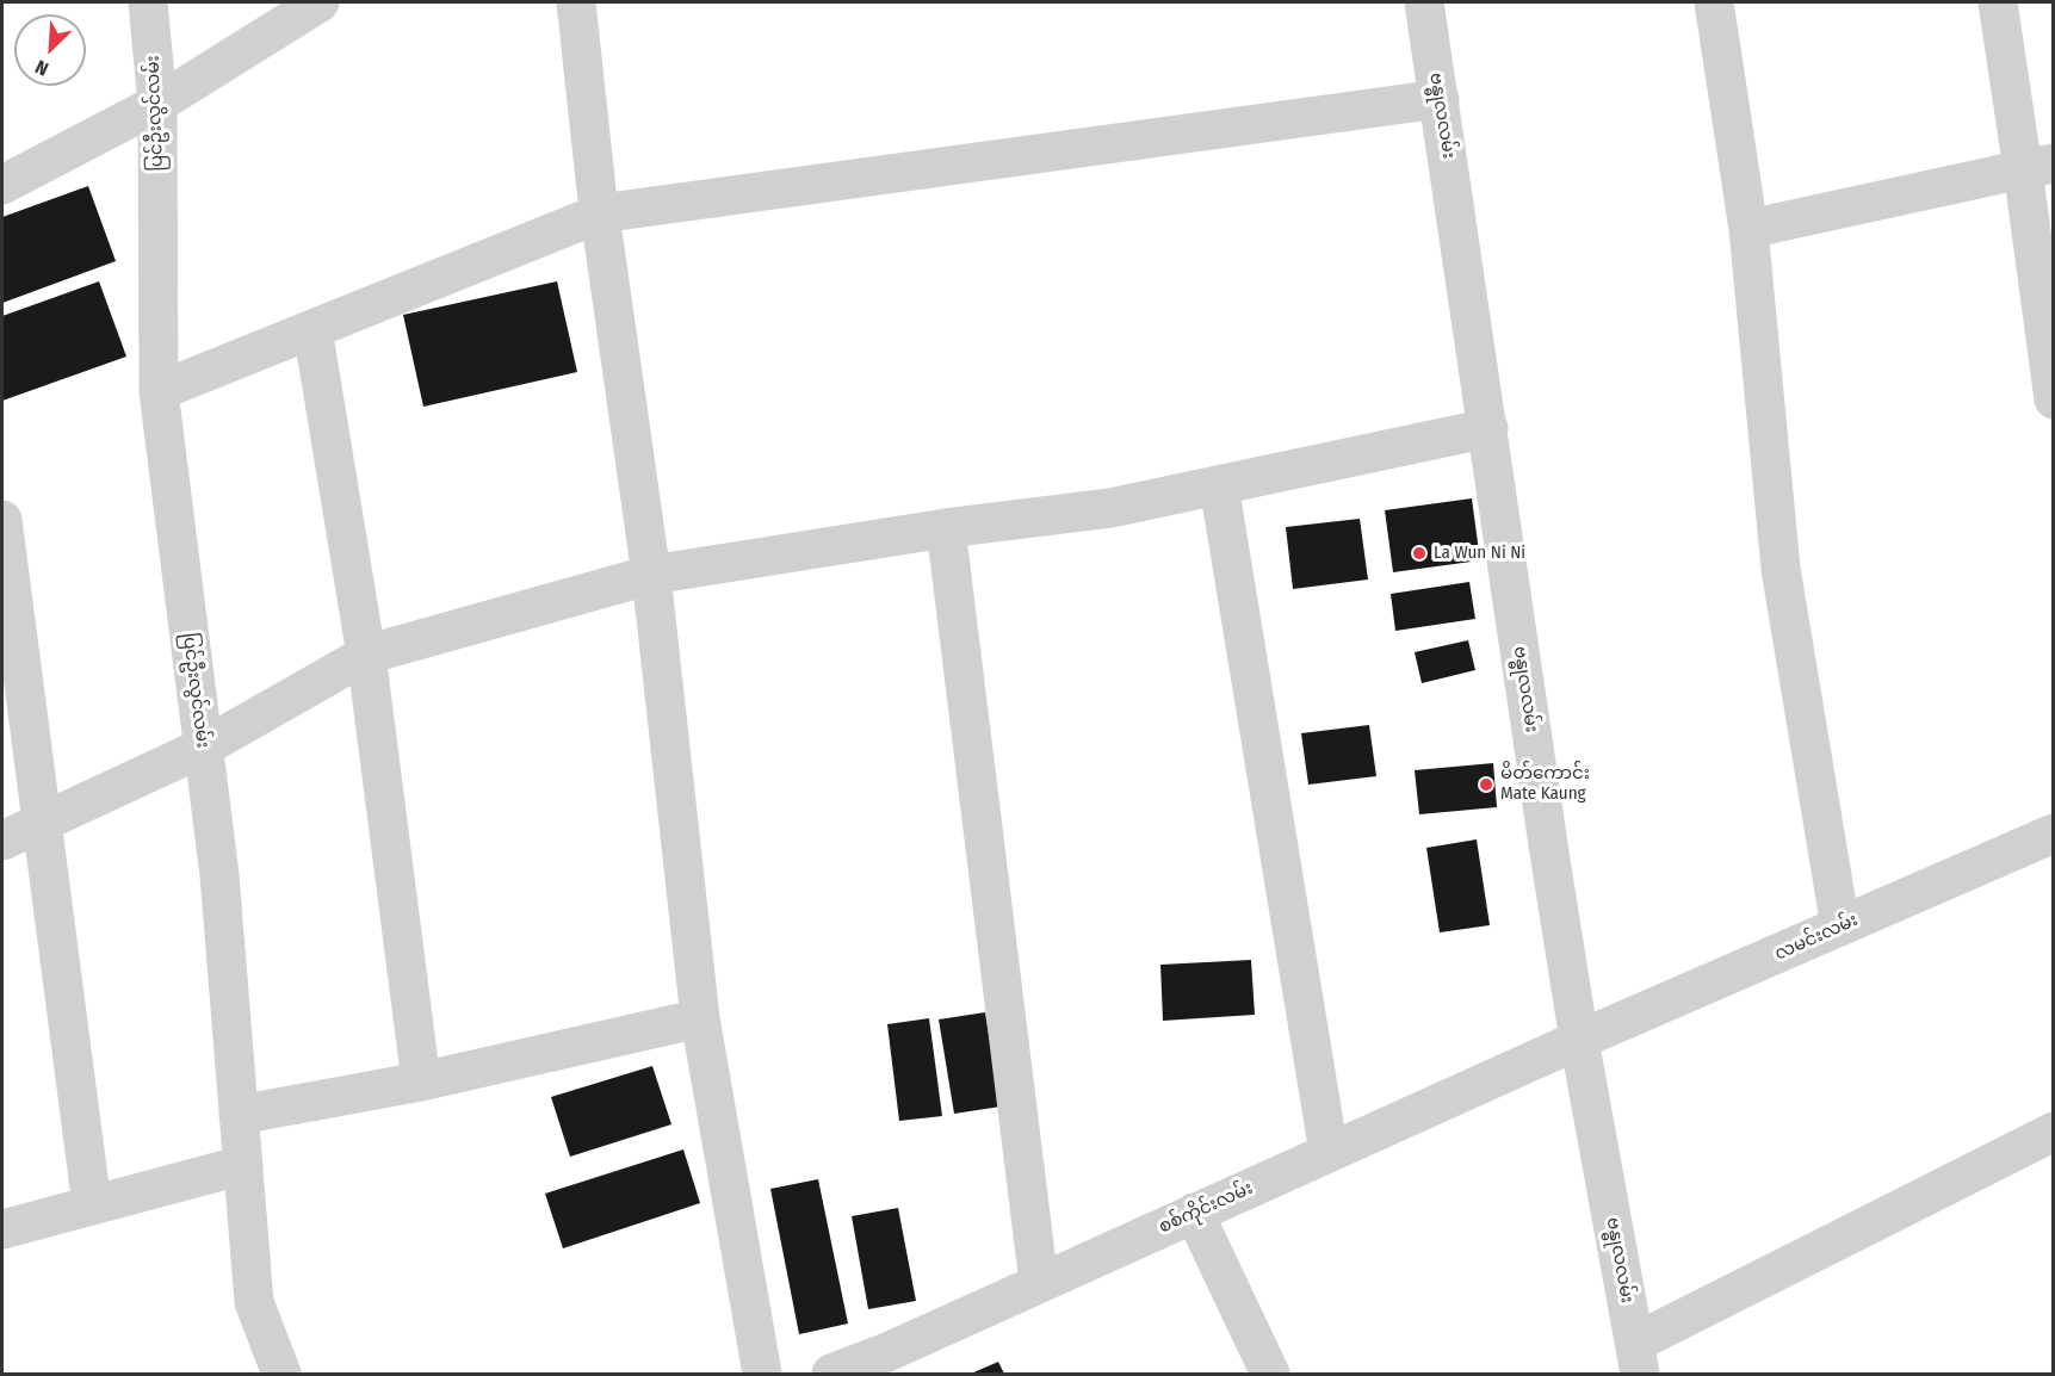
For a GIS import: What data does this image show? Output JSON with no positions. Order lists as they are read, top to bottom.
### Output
{
  "streets": {
    "street": [
      "ပြင်ဦးလွင်လမ်း",
      "ဗန္ဓုလလမ်း",
      "လမင်းလမ်း",
      "စစ်ကိုင်းလမ်း"
    ]
  },
  "crossings": [
    ["ဗန္ဓုလလမ်း", "လမင်းလမ်း"],
    ["ဗန္ဓုလလမ်း", "စစ်ကိုင်းလမ်း"],
    ["လမင်းလမ်း", "စစ်ကိုင်းလမ်း"]
  ],
  "places": ["La Wun Ni Ni", "မိတ်ကောင်း Mate Kaung"],
  "north": "bottom left"
}
